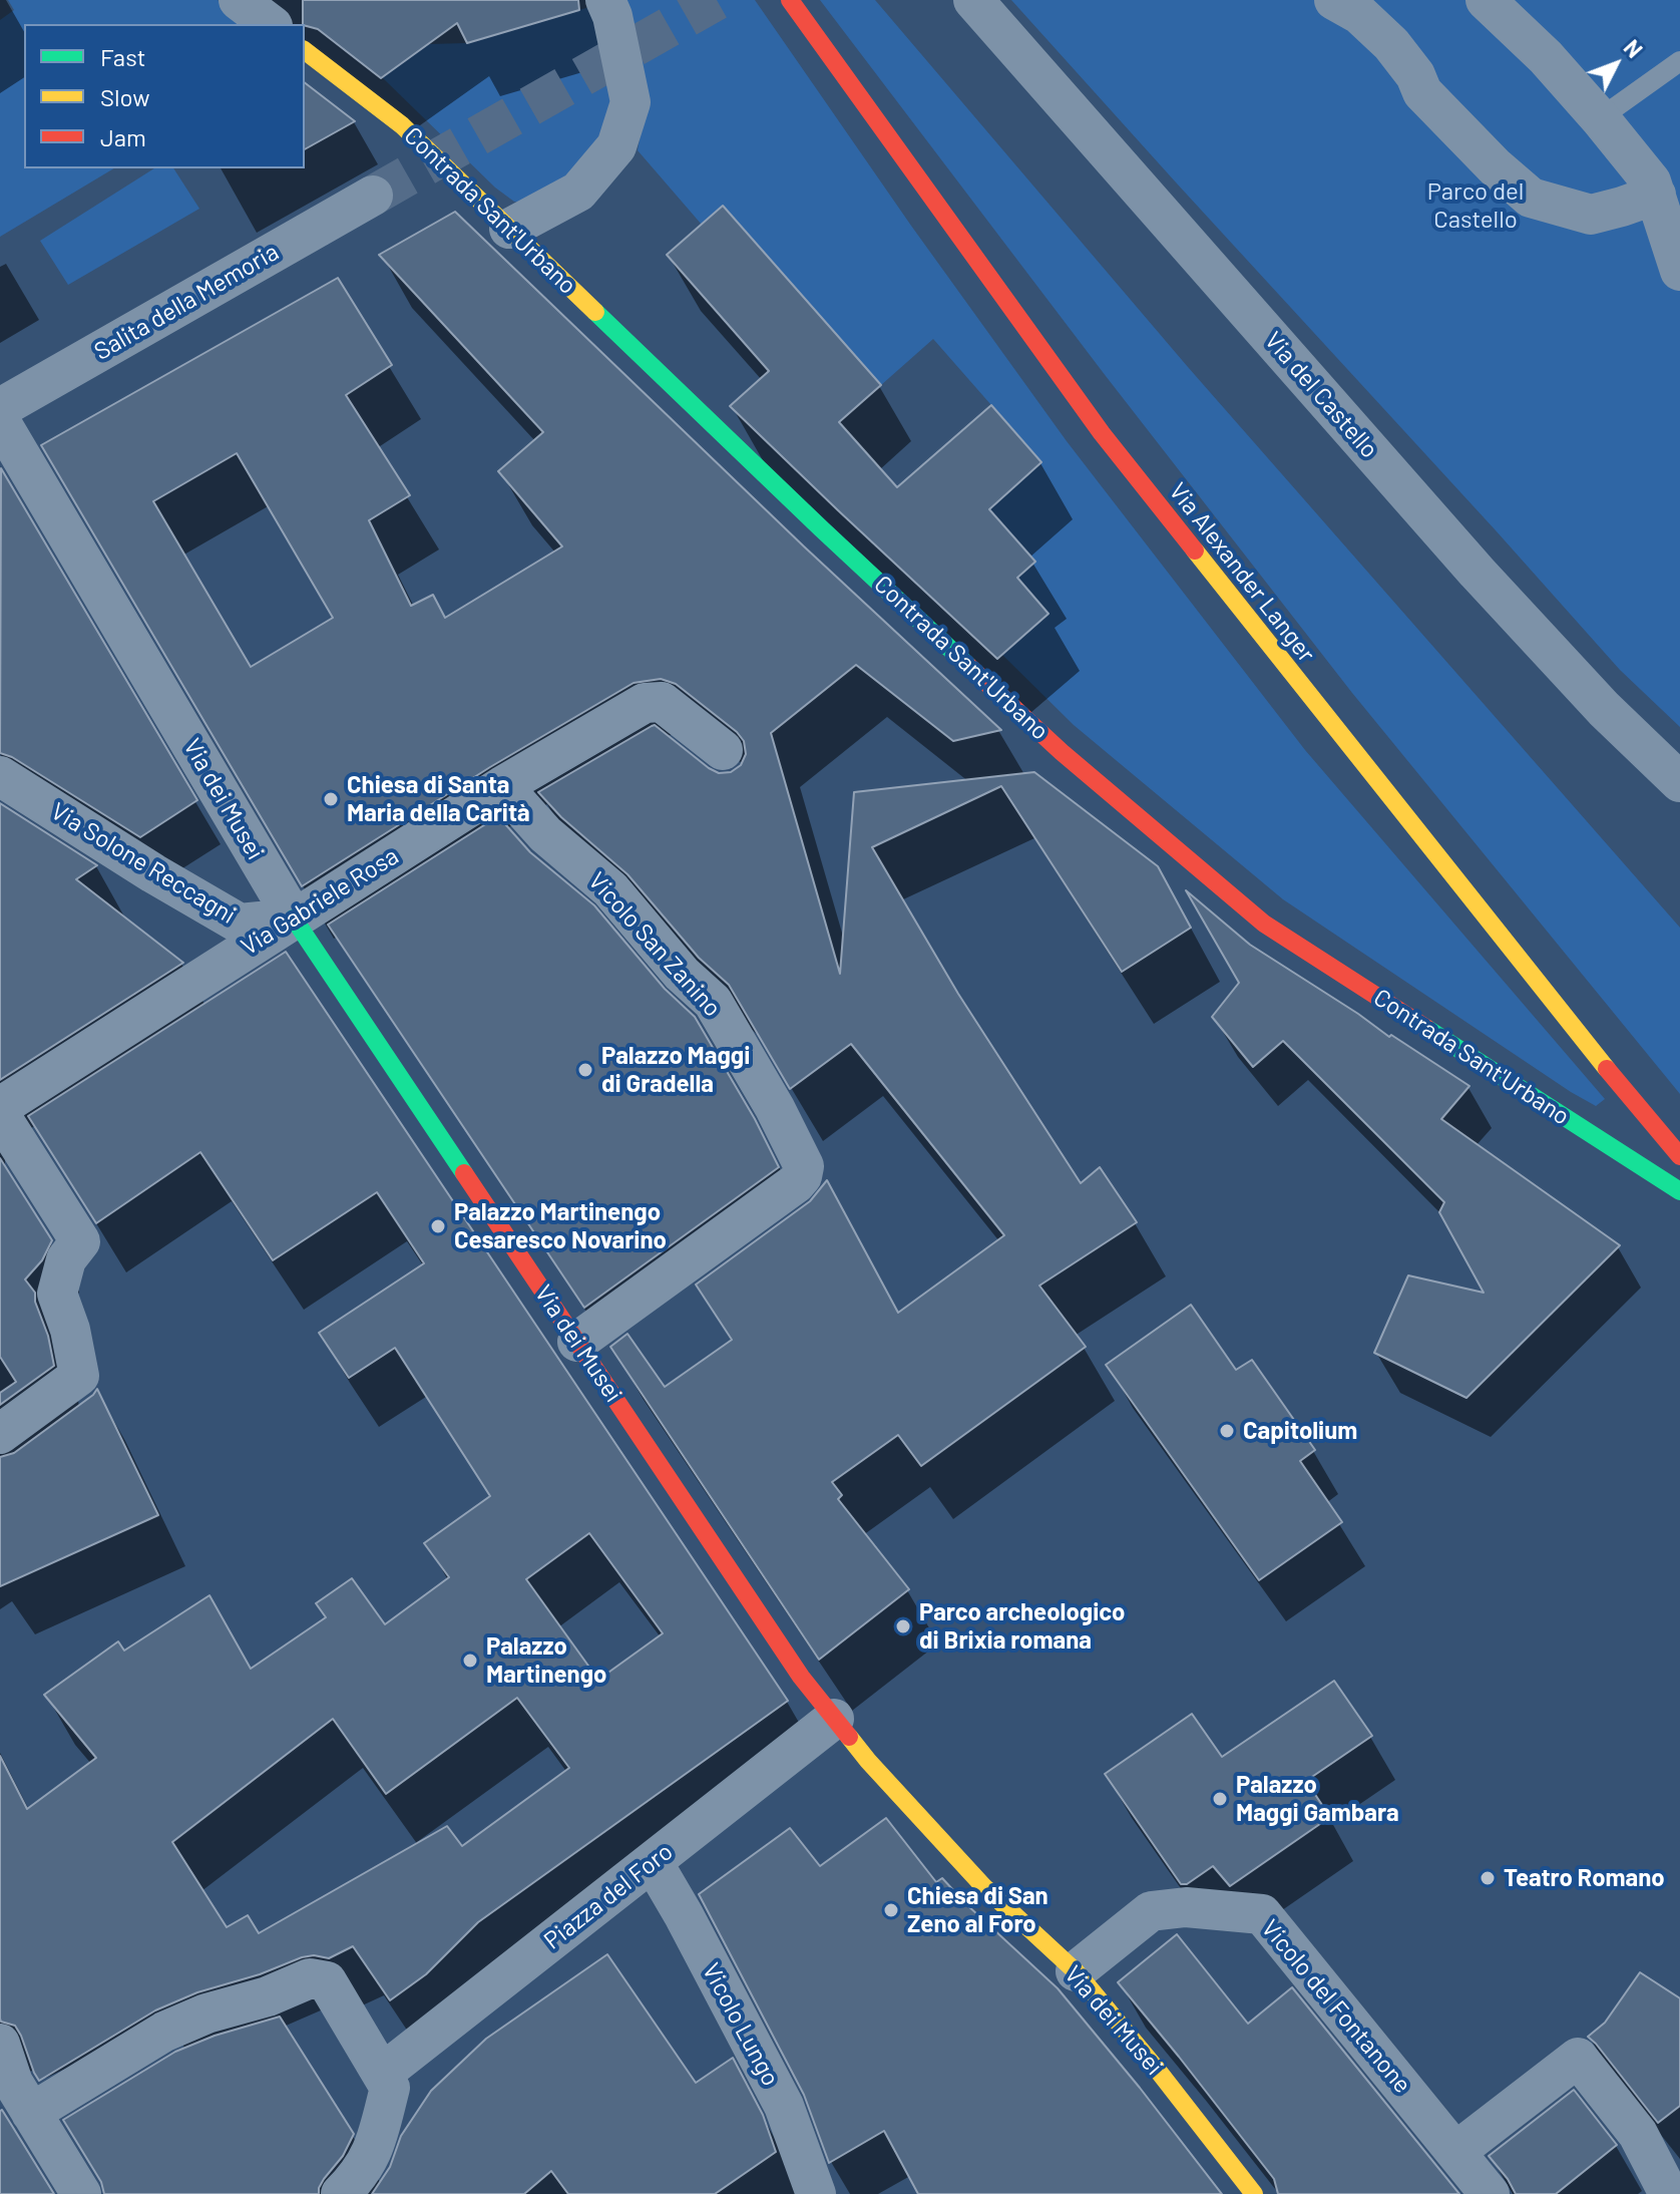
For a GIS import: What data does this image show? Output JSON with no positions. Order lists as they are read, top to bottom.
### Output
{
  "streets": {
    "street": [
      "Contrada Sant'Urbano",
      "Salita della Memoria",
      "Via del Castello",
      "Via Alexander Langer",
      "Via dei Musei",
      "Via Solone Reccagni",
      "Via Gabriele Rosa",
      "Vicolo San Zanino",
      "Piazza del Foro",
      "Vicolo del Fontanone",
      "Vicolo Lungo"
    ]
  },
  "crossings": [
    ["Via dei Musei", "Via Solone Reccagni"],
    ["Via dei Musei", "Via Gabriele Rosa"],
    ["Via dei Musei", "Vicolo San Zanino"],
    ["Via dei Musei", "Piazza del Foro"],
    ["Via dei Musei", "Vicolo del Fontanone"],
    ["Via Solone Reccagni", "Via Gabriele Rosa"],
    ["Via Gabriele Rosa", "Vicolo San Zanino"],
    ["Piazza del Foro", "Vicolo Lungo"]
  ],
  "parks": ["Parco del Castello"],
  "places": [
    "Chiesa di Santa Maria della Carità",
    "Palazzo Maggi di Gradella",
    "Palazzo Martinengo Cesaresco Novarino",
    "Capitolium",
    "Parco archeologico di Brixia romana",
    "Palazzo Martinengo",
    "Palazzo Maggi Gambara",
    "Teatro Romano",
    "Chiesa di San Zeno al Foro"
  ],
  "legend": ["Fast", "Slow", "Jam"],
  "north": "top right"
}
